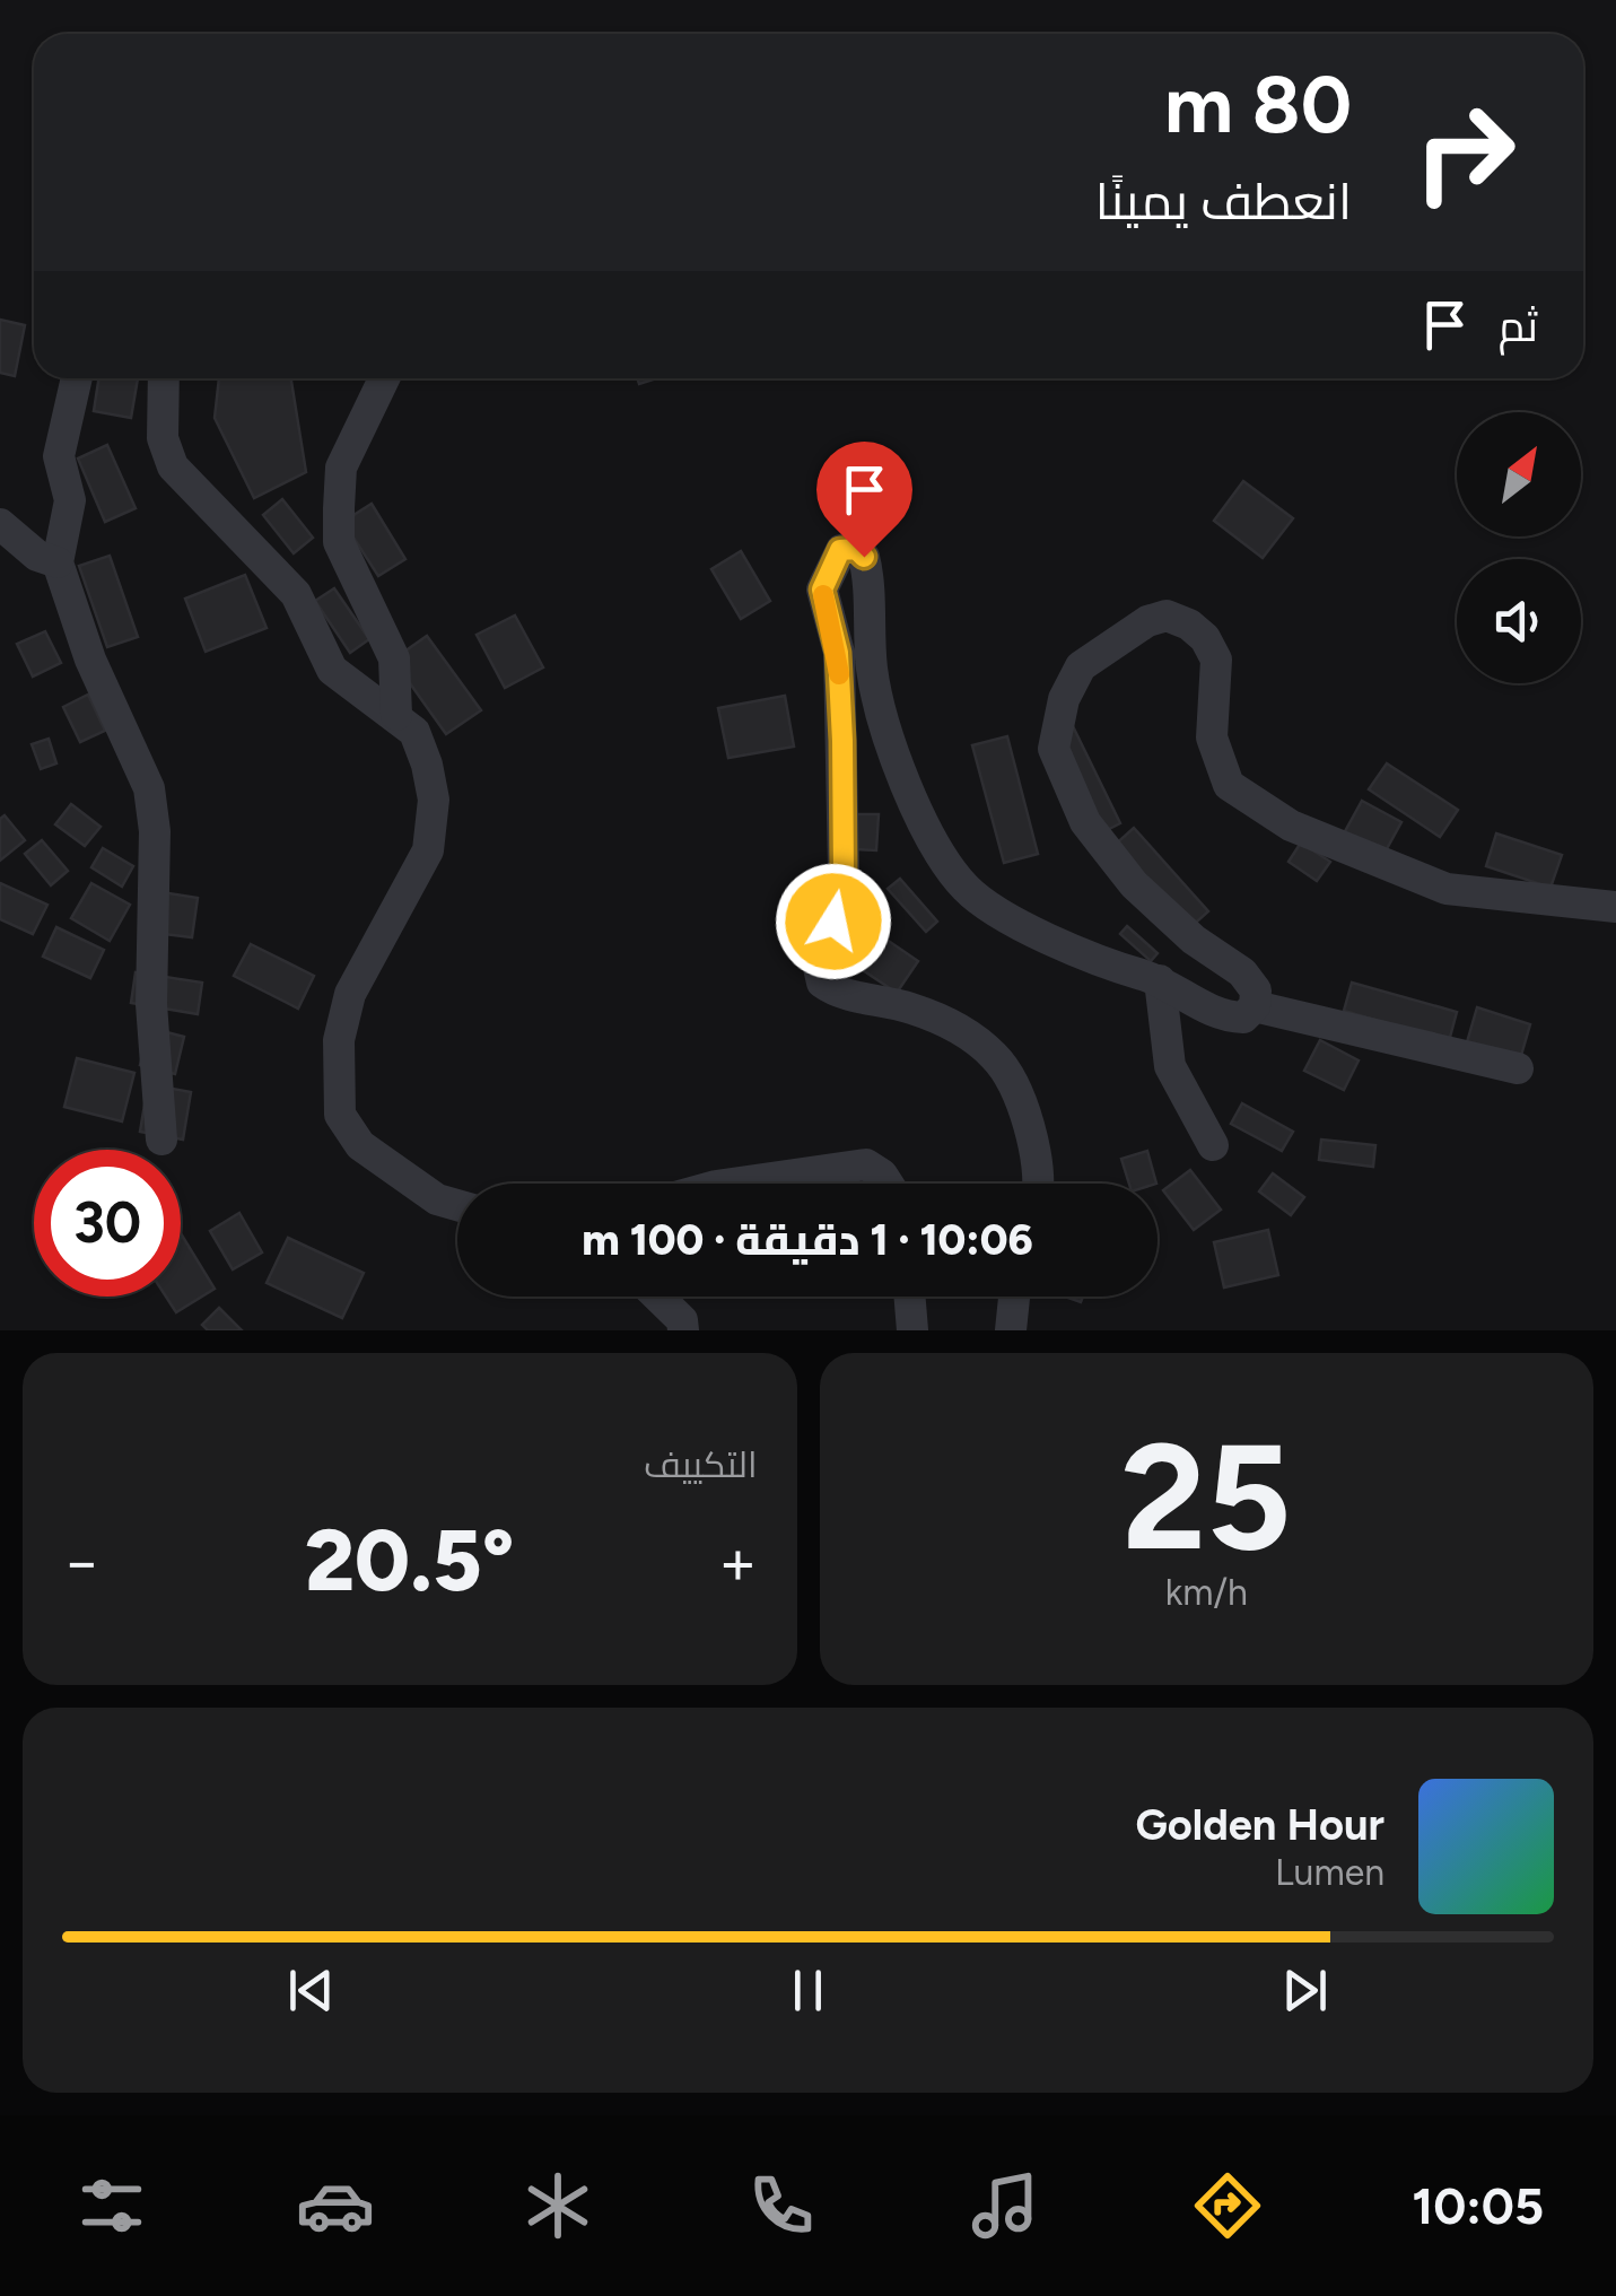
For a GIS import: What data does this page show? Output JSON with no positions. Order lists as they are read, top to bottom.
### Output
{
  "north": "top right",
  "page": {
    "turn": ["80 m", "انعطف يمينًا"],
    "then": "ثم",
    "limit": "30",
    "trip": "10:06 · 1 دقيقة · 100 m",
    "tile": [
      ["25", "km/h"],
      "التكييف"
    ],
    "heat": ["−", "20.5°", "+"],
    "song": ["Golden Hour", "Lumen"],
    "tabs": "10:05"
  }
}
